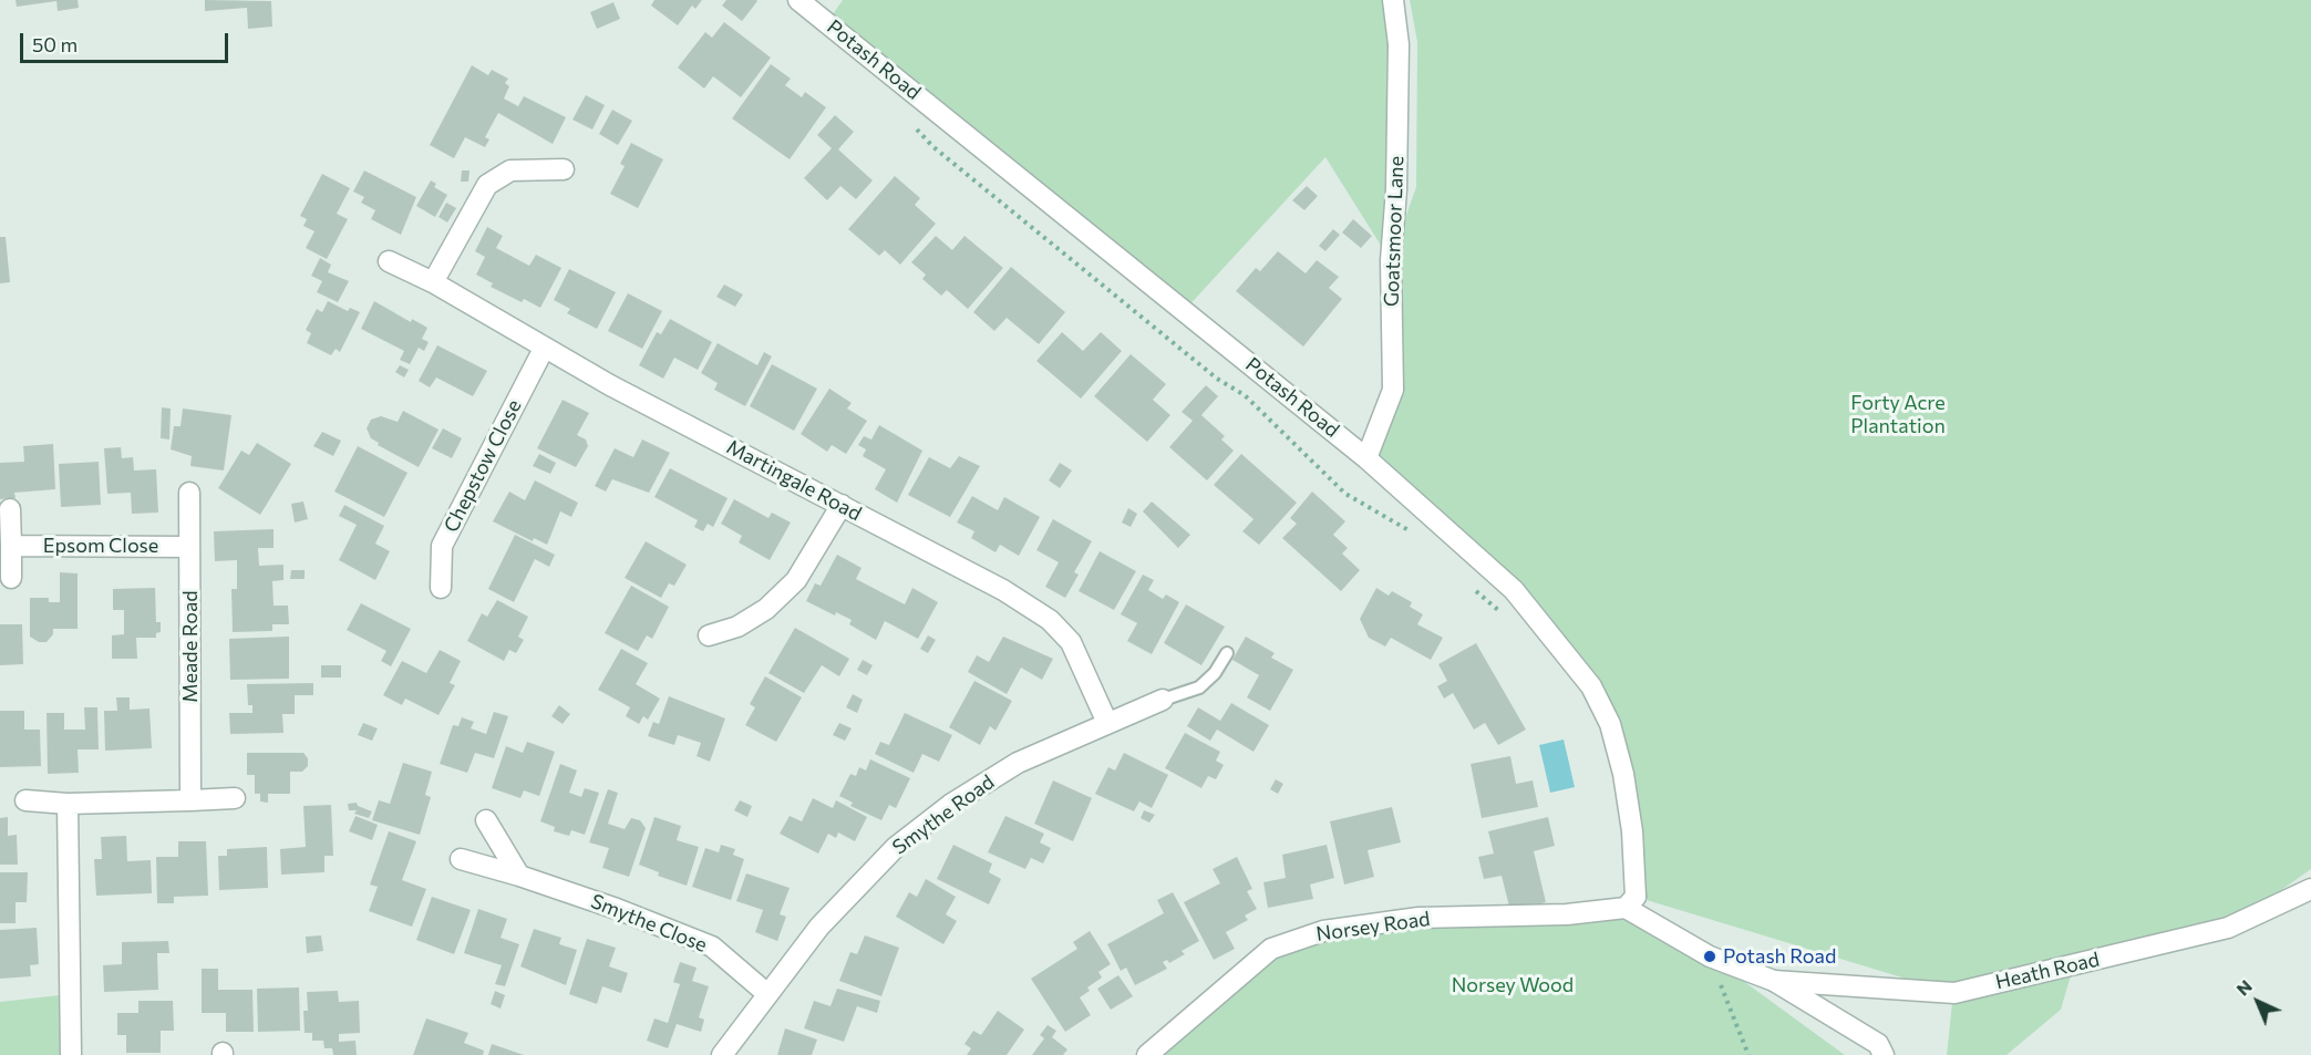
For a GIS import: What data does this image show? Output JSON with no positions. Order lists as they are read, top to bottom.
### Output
{
  "streets": {
    "street": [
      "Potash Road",
      "Goatsmoor Lane",
      "Chepstow Close",
      "Martingale Road",
      "Epsom Close",
      "Meade Road",
      "Smythe Road",
      "Smythe Close",
      "Norsey Road",
      "Heath Road"
    ]
  },
  "crossings": [
    ["Potash Road", "Goatsmoor Lane"],
    ["Potash Road", "Norsey Road"],
    ["Chepstow Close", "Martingale Road"],
    ["Martingale Road", "Smythe Road"],
    ["Epsom Close", "Meade Road"],
    ["Smythe Road", "Smythe Close"]
  ],
  "parks": ["Forty Acre Plantation", "Norsey Wood"],
  "places": ["Potash Road"],
  "scale_bar": "50 m",
  "north": "top left"
}
